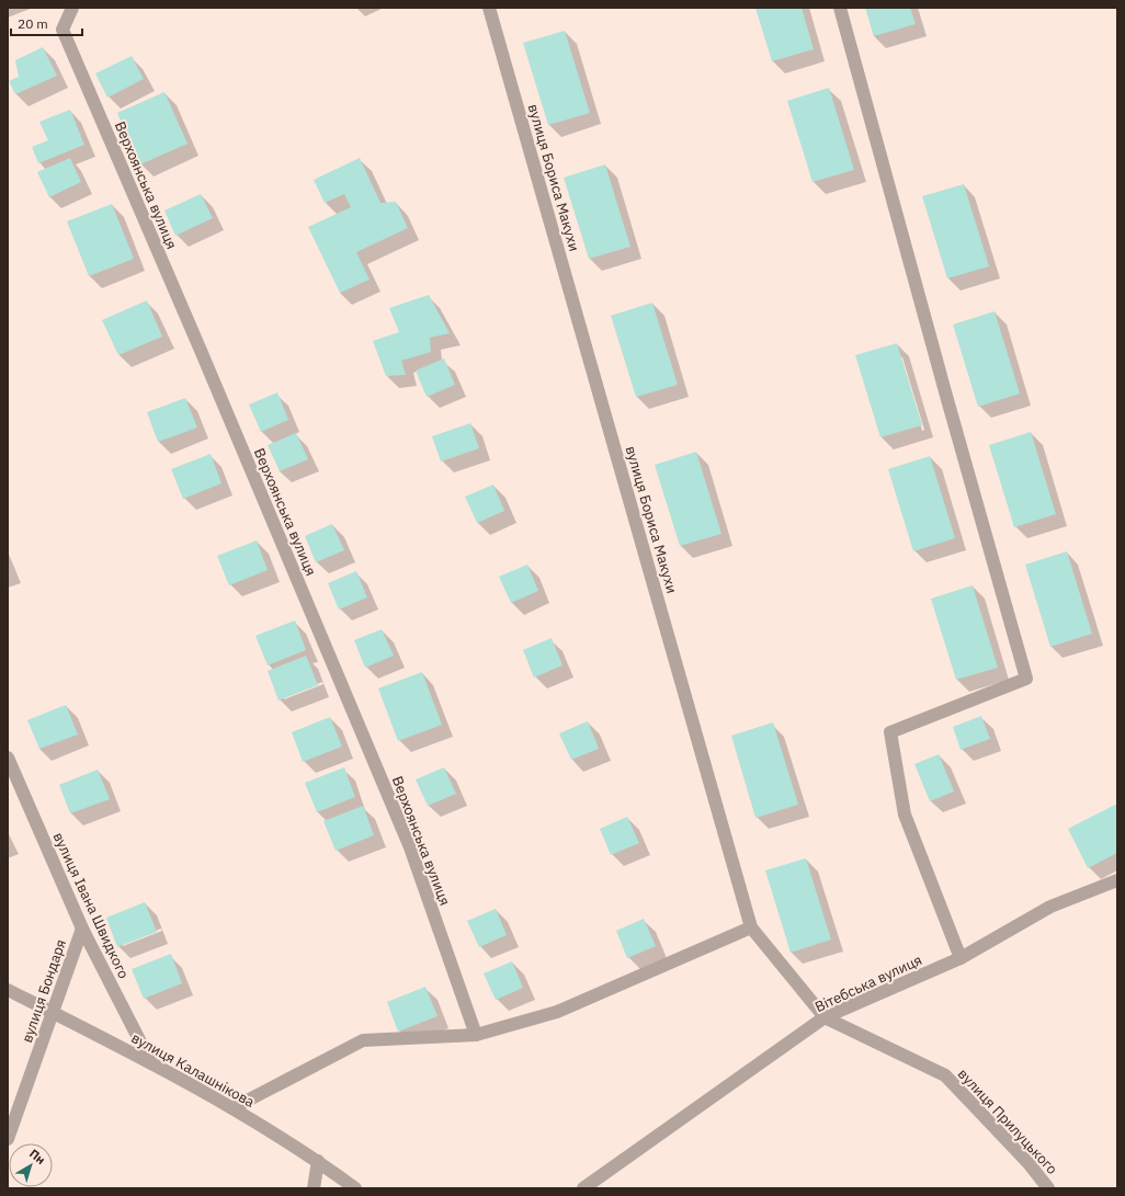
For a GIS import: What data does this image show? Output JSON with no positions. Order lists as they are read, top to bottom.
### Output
{
  "streets": {
    "street": [
      "вулиця Бориса Макухи",
      "Верхоянська вулиця",
      "вулиця Івана Швидкого",
      "Вітебська вулиця",
      "вулиця Бондаря",
      "вулиця Калашнікова",
      "вулиця Прилуцького"
    ]
  },
  "crossings": [
    ["вулиця Бориса Макухи", "Вітебська вулиця"],
    ["вулиця Бориса Макухи", "вулиця Прилуцького"],
    ["вулиця Івана Швидкого", "вулиця Бондаря"],
    ["вулиця Івана Швидкого", "вулиця Калашнікова"],
    ["Вітебська вулиця", "вулиця Прилуцького"],
    ["вулиця Бондаря", "вулиця Калашнікова"]
  ],
  "scale_bar": "20 m",
  "north": "top right"
}
